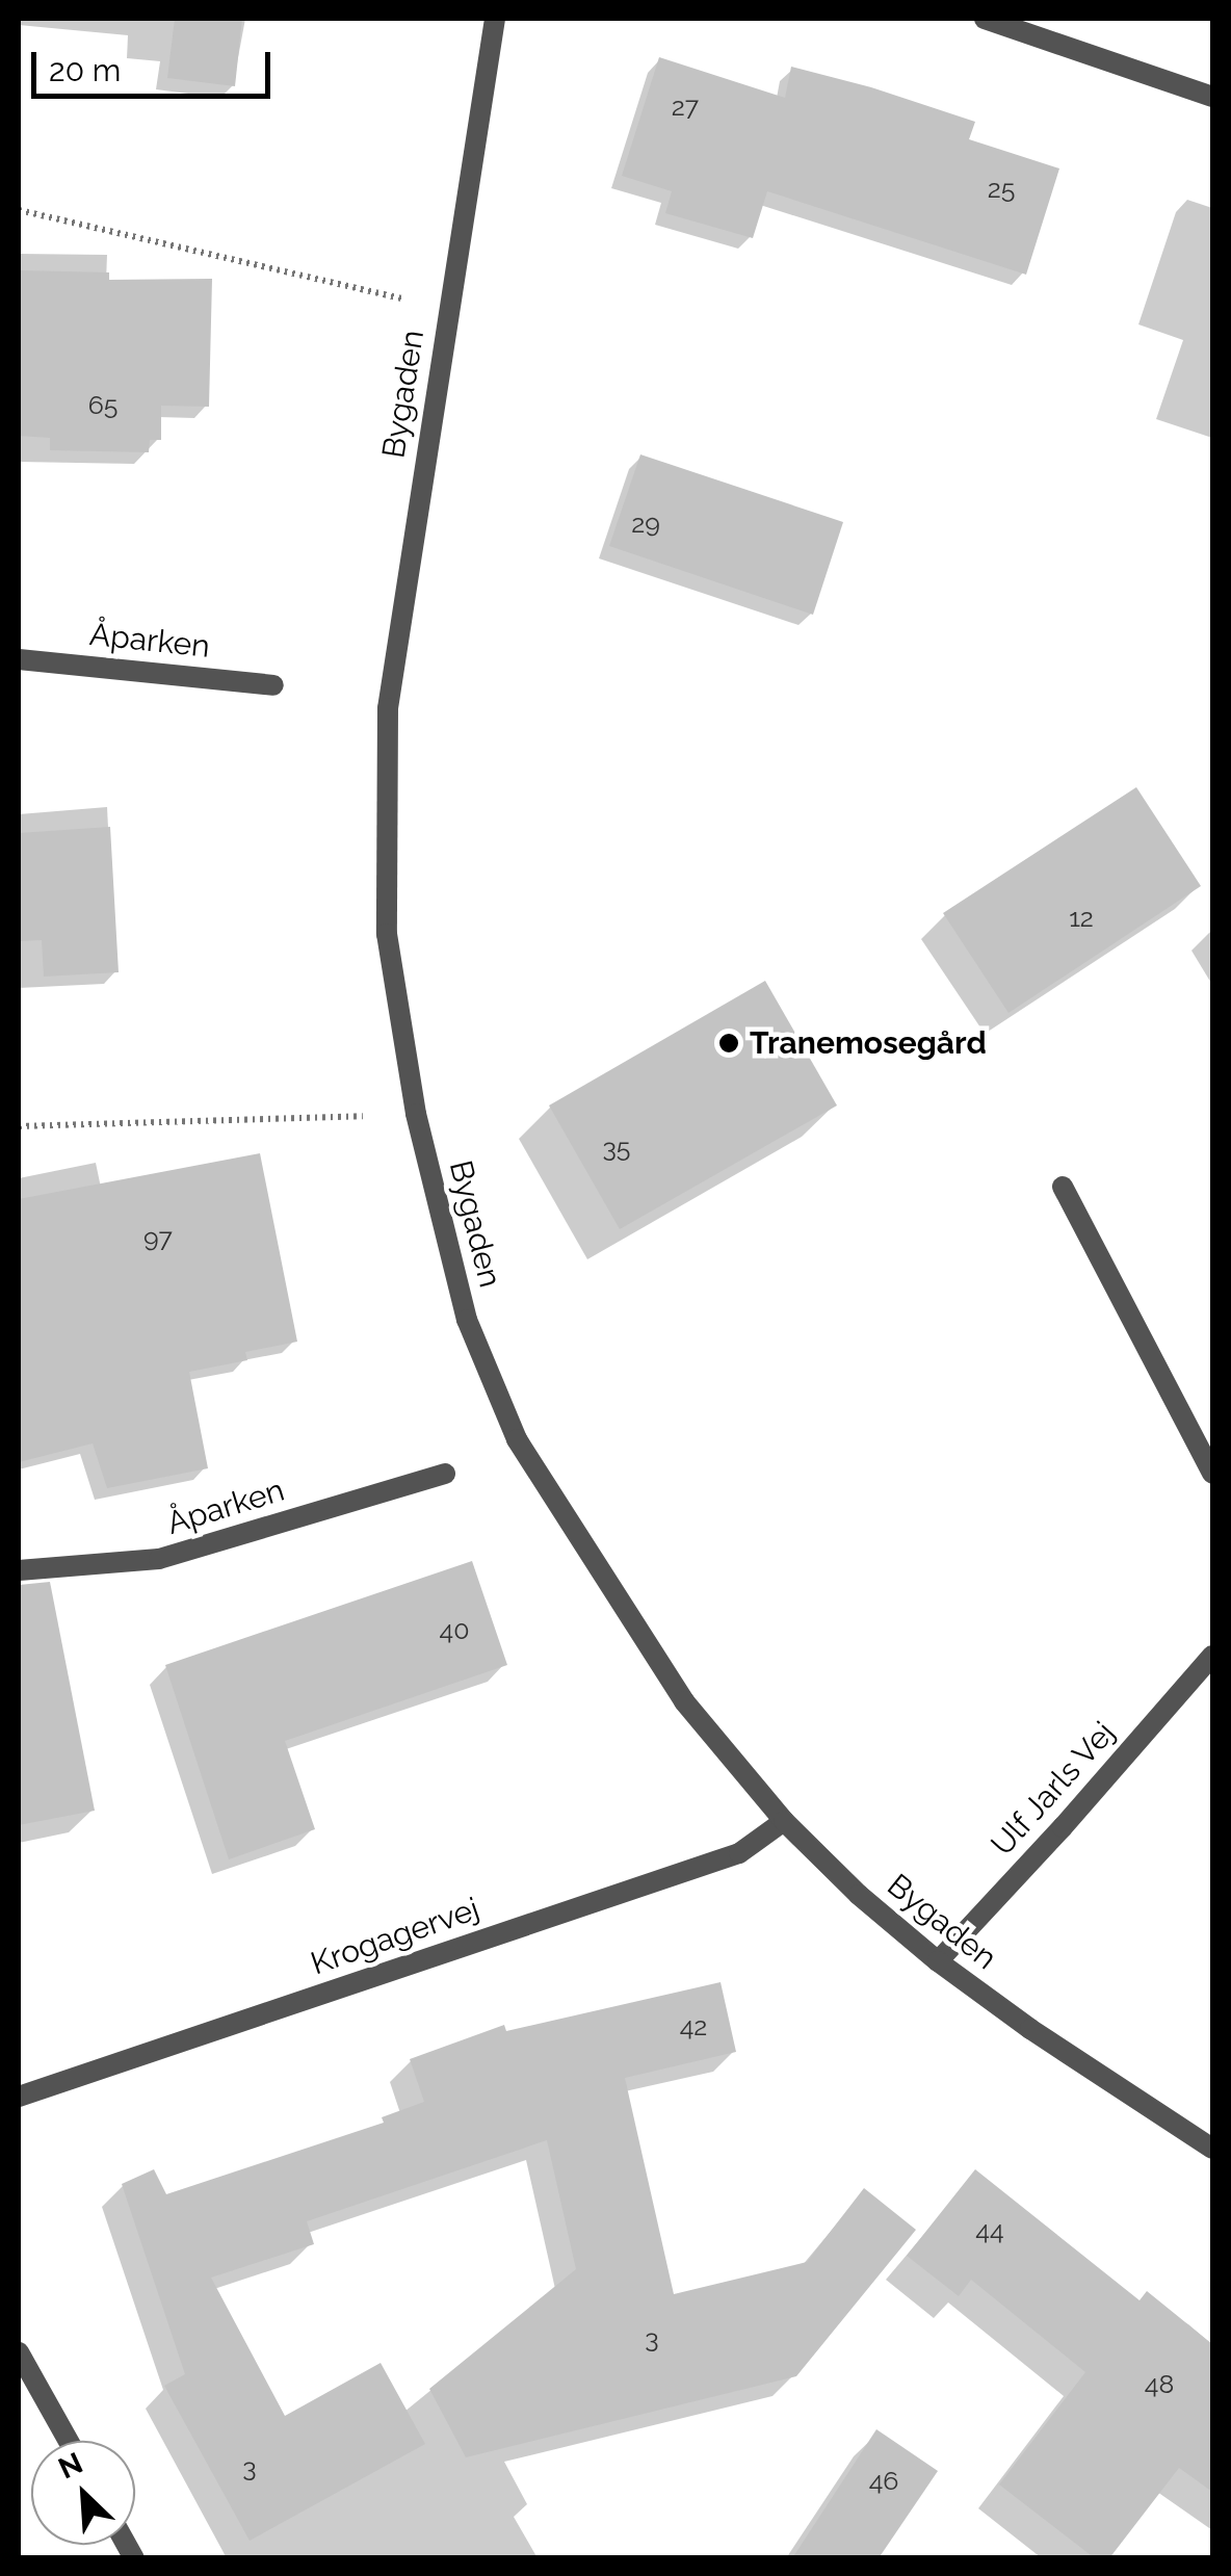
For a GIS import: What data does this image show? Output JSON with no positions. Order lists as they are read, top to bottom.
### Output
{
  "streets": {
    "street": [
      "Bygaden",
      "Åparken",
      "Ulf Jarls Vej",
      "Krogagervej"
    ]
  },
  "crossings": [
    ["Bygaden", "Ulf Jarls Vej"],
    ["Bygaden", "Krogagervej"]
  ],
  "places": ["Tranemosegård"],
  "house_numbers": [
    "27",
    "25",
    "65",
    "29",
    "12",
    "35",
    "97",
    "40",
    "42",
    "44",
    "3",
    "48",
    "3",
    "46"
  ],
  "scale_bar": "20 m",
  "north": "top left"
}
